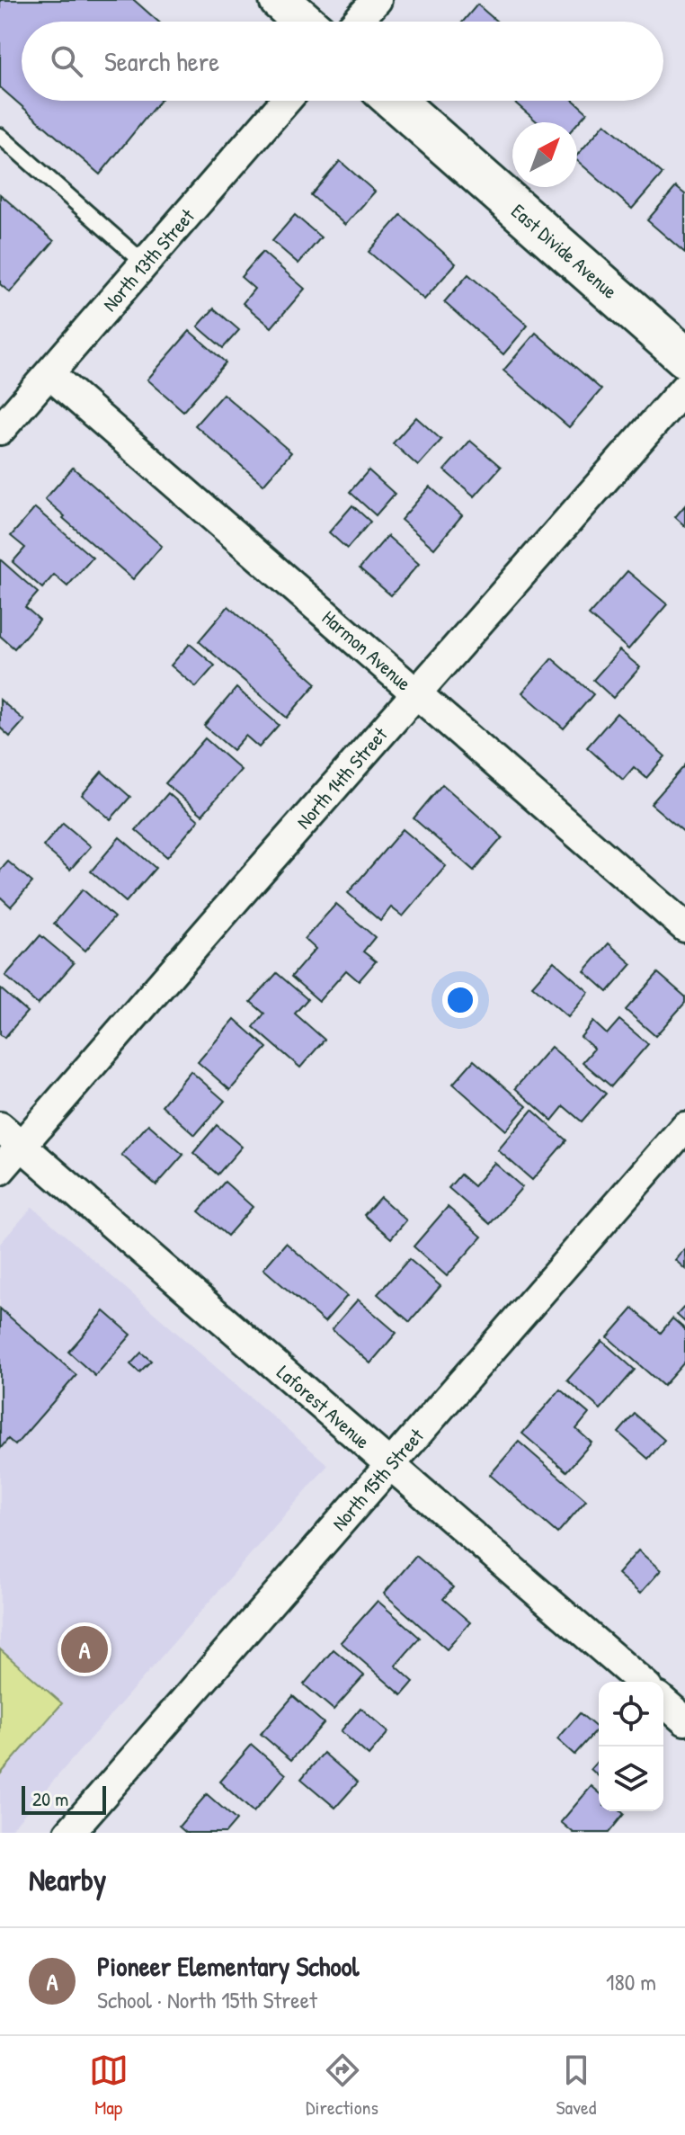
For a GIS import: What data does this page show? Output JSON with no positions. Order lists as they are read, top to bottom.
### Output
{
  "streets": {
    "street": [
      "East Divide Avenue",
      "North 13th Street",
      "Harmon Avenue",
      "North 14th Street",
      "Laforest Avenue",
      "North 15th Street"
    ]
  },
  "crossings": [
    ["North 13th Street", "Harmon Avenue"],
    ["Harmon Avenue", "North 14th Street"],
    ["North 14th Street", "Laforest Avenue"],
    ["Laforest Avenue", "North 15th Street"]
  ],
  "scale_bar": "20 m",
  "north": "top right",
  "page": {
    "search": "Search here",
    "pins": "A",
    "scale": "20 m",
    "heading": "Nearby",
    "list": [
      {
        "mark": "A",
        "name": "Pioneer Elementary School",
        "note": "School · North 15th Street",
        "value": "180 m"
      }
    ],
    "nav": ["Map", "Directions", "Saved"]
  }
}
